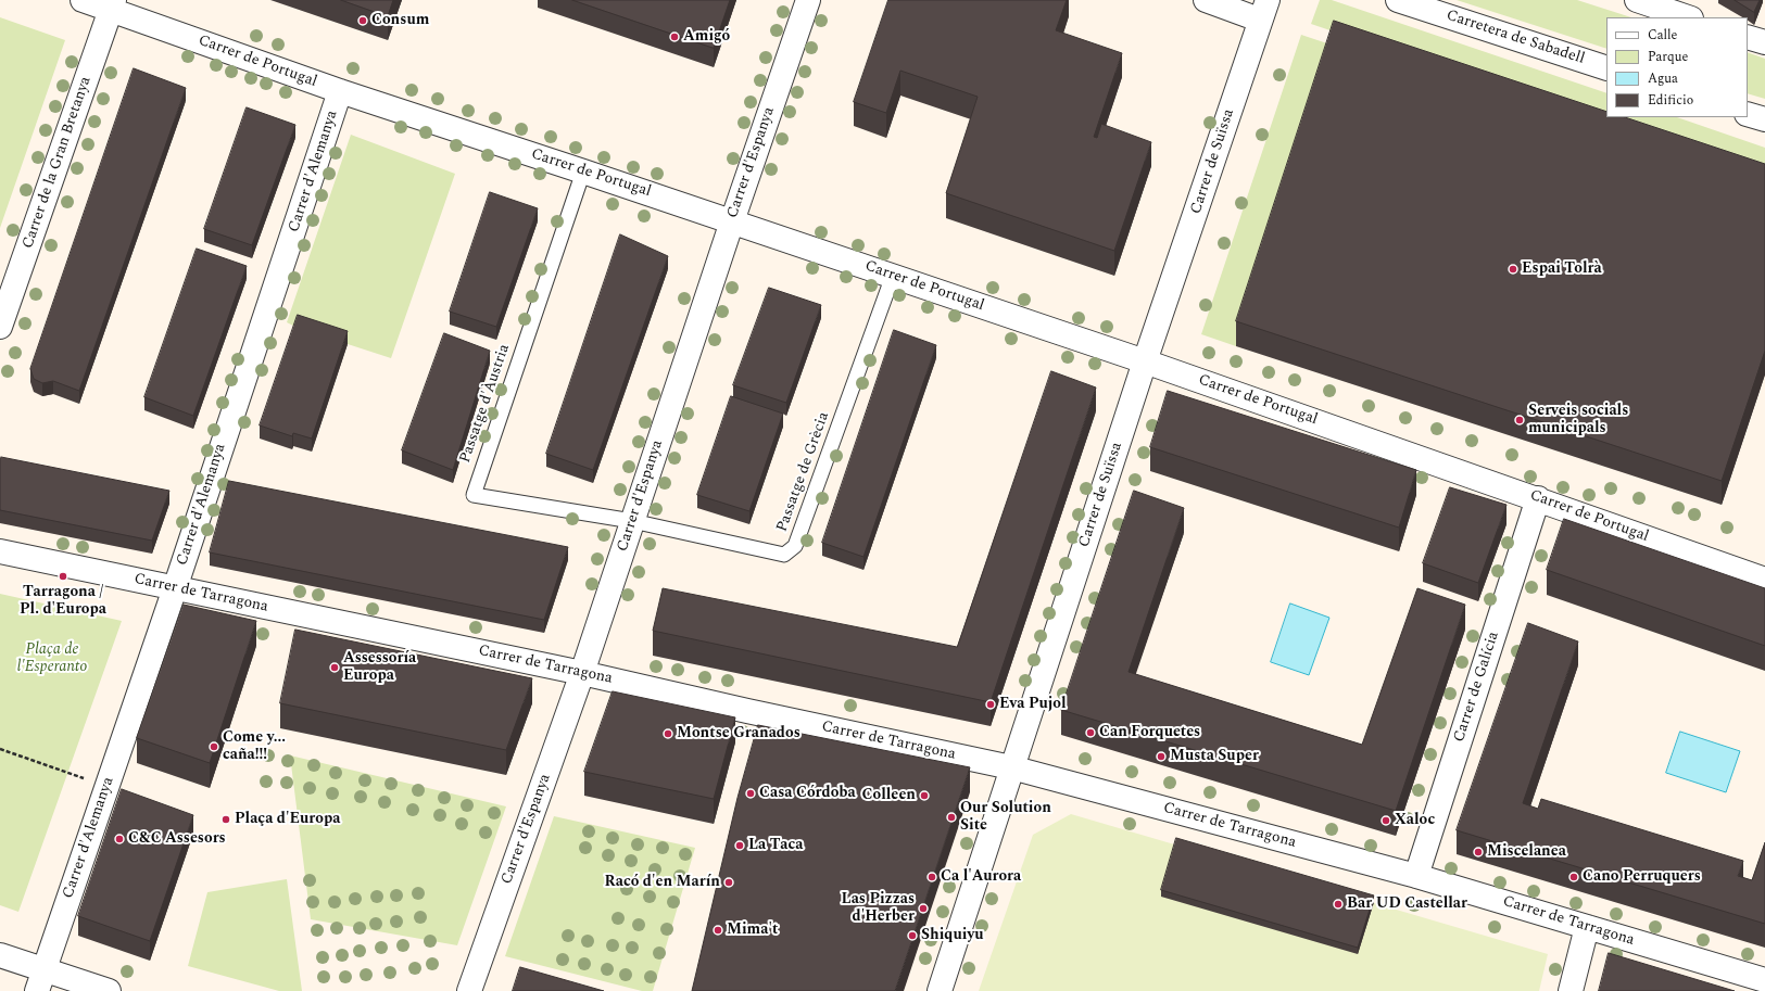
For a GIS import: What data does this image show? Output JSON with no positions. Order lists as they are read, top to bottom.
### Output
{
  "streets": {
    "street": [
      "Carretera de Sabadell",
      "Carrer de Portugal",
      "Carrer de Suïssa",
      "Carrer de la Gran Bretanya",
      "Carrer d'Espanya",
      "Carrer d'Alemanya",
      "Carrer de Tarragona",
      "Carrer de Galícia"
    ],
    "lane": ["Passatge d'Àustria", "Passatge de Grècia"]
  },
  "crossings": [
    ["Carrer de Portugal", "Carrer de Suïssa"],
    ["Carrer de Portugal", "Carrer de la Gran Bretanya"],
    ["Carrer de Portugal", "Carrer d'Espanya"],
    ["Carrer de Portugal", "Carrer d'Alemanya"],
    ["Carrer de Portugal", "Passatge d'Àustria"],
    ["Carrer de Portugal", "Passatge de Grècia"],
    ["Carrer de Portugal", "Carrer de Galícia"],
    ["Carrer de Suïssa", "Carrer de Tarragona"],
    ["Carrer d'Espanya", "Passatge d'Àustria"],
    ["Carrer d'Espanya", "Passatge de Grècia"],
    ["Carrer d'Espanya", "Carrer de Tarragona"],
    ["Carrer d'Alemanya", "Carrer de Tarragona"],
    ["Passatge d'Àustria", "Passatge de Grècia"],
    ["Carrer de Tarragona", "Carrer de Galícia"]
  ],
  "parks": ["Plaça de l'Esperanto"],
  "places": [
    "Consum",
    "Amigó",
    "Espai Tolrà",
    "Serveis socials municipals",
    "Tarragona / Pl. d'Europa",
    "Assessoría Europa",
    "Eva Pujol",
    "Can Forquetes",
    "Montse Granados",
    "Come y... caña!!!",
    "Musta Super",
    "Casa Córdoba",
    "Colleen",
    "Our Solution Site",
    "Plaça d'Europa",
    "Xaloc",
    "C&C Assesors",
    "La Taca",
    "Miscelanea",
    "Ca l'Aurora",
    "Cano Perruquers",
    "Racó d'en Marín",
    "Bar UD Castellar",
    "Las Pizzas d'Herber",
    "Mima't",
    "Shiquiyu"
  ],
  "legend": [
    "Calle",
    "Parque",
    "Agua",
    "Edificio"
  ]
}
